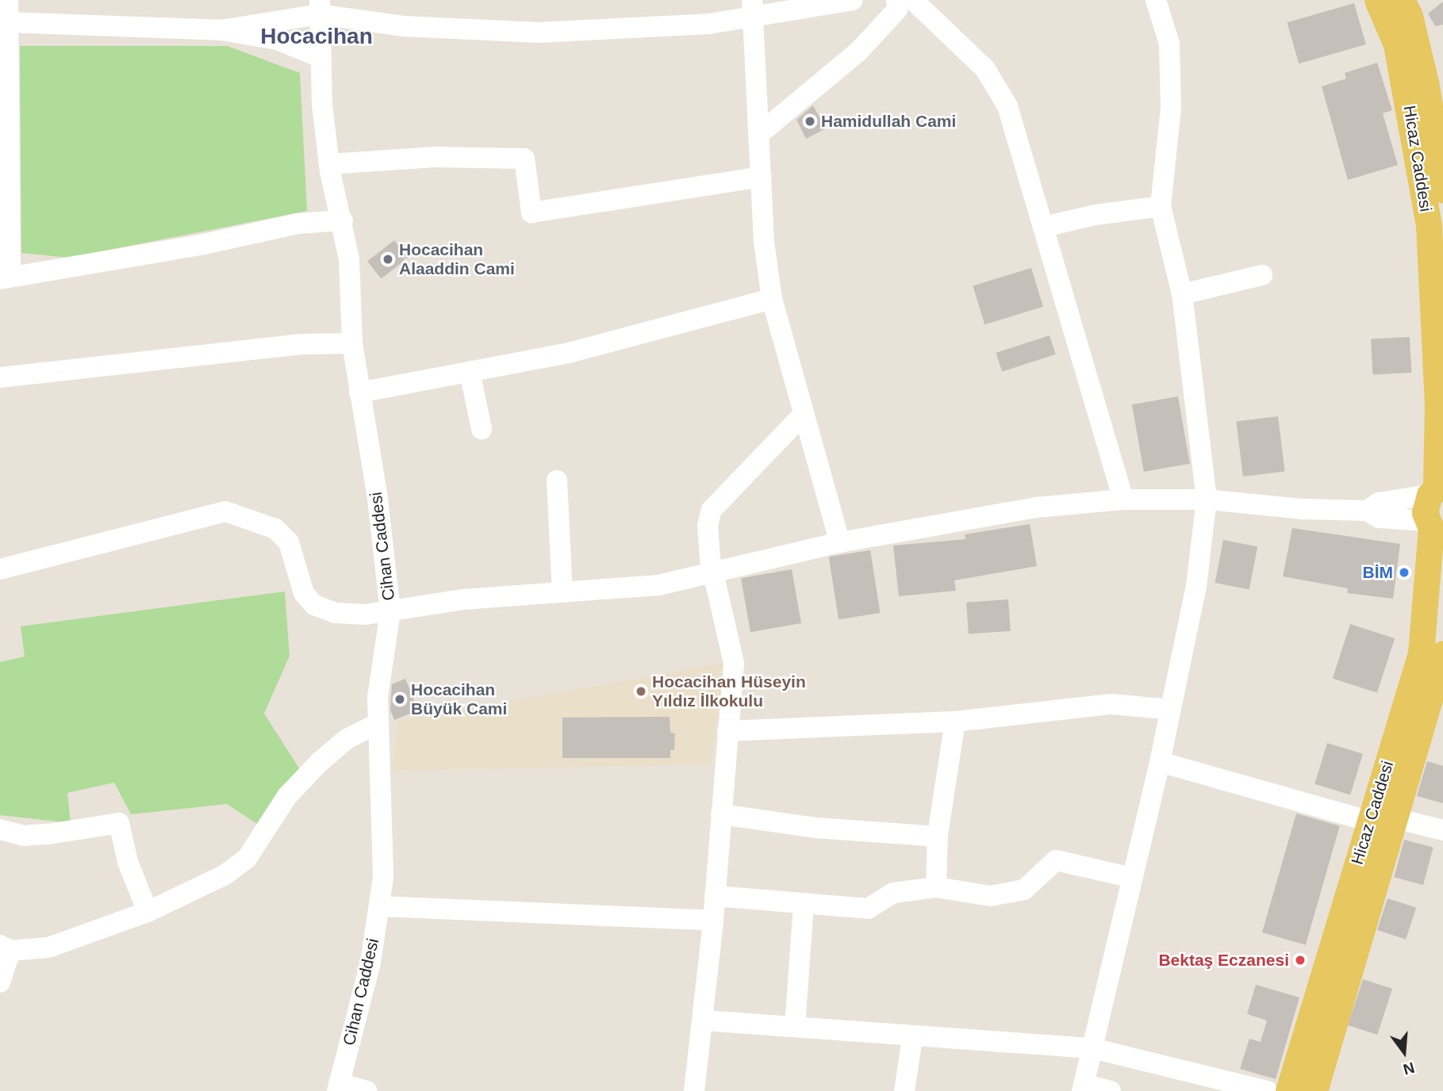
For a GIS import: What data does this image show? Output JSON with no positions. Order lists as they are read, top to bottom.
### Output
{
  "streets": {
    "main road": ["Hicaz Caddesi"],
    "street": ["Cihan Caddesi"]
  },
  "districts": ["Hocacihan"],
  "places": [
    "Hamidullah Cami",
    "Hocacihan Alaaddin Cami",
    "BİM",
    "Hocacihan Hüseyin Yıldız İlkokulu",
    "Hocacihan Büyük Cami",
    "Bektaş Eczanesi"
  ],
  "north": "bottom"
}
